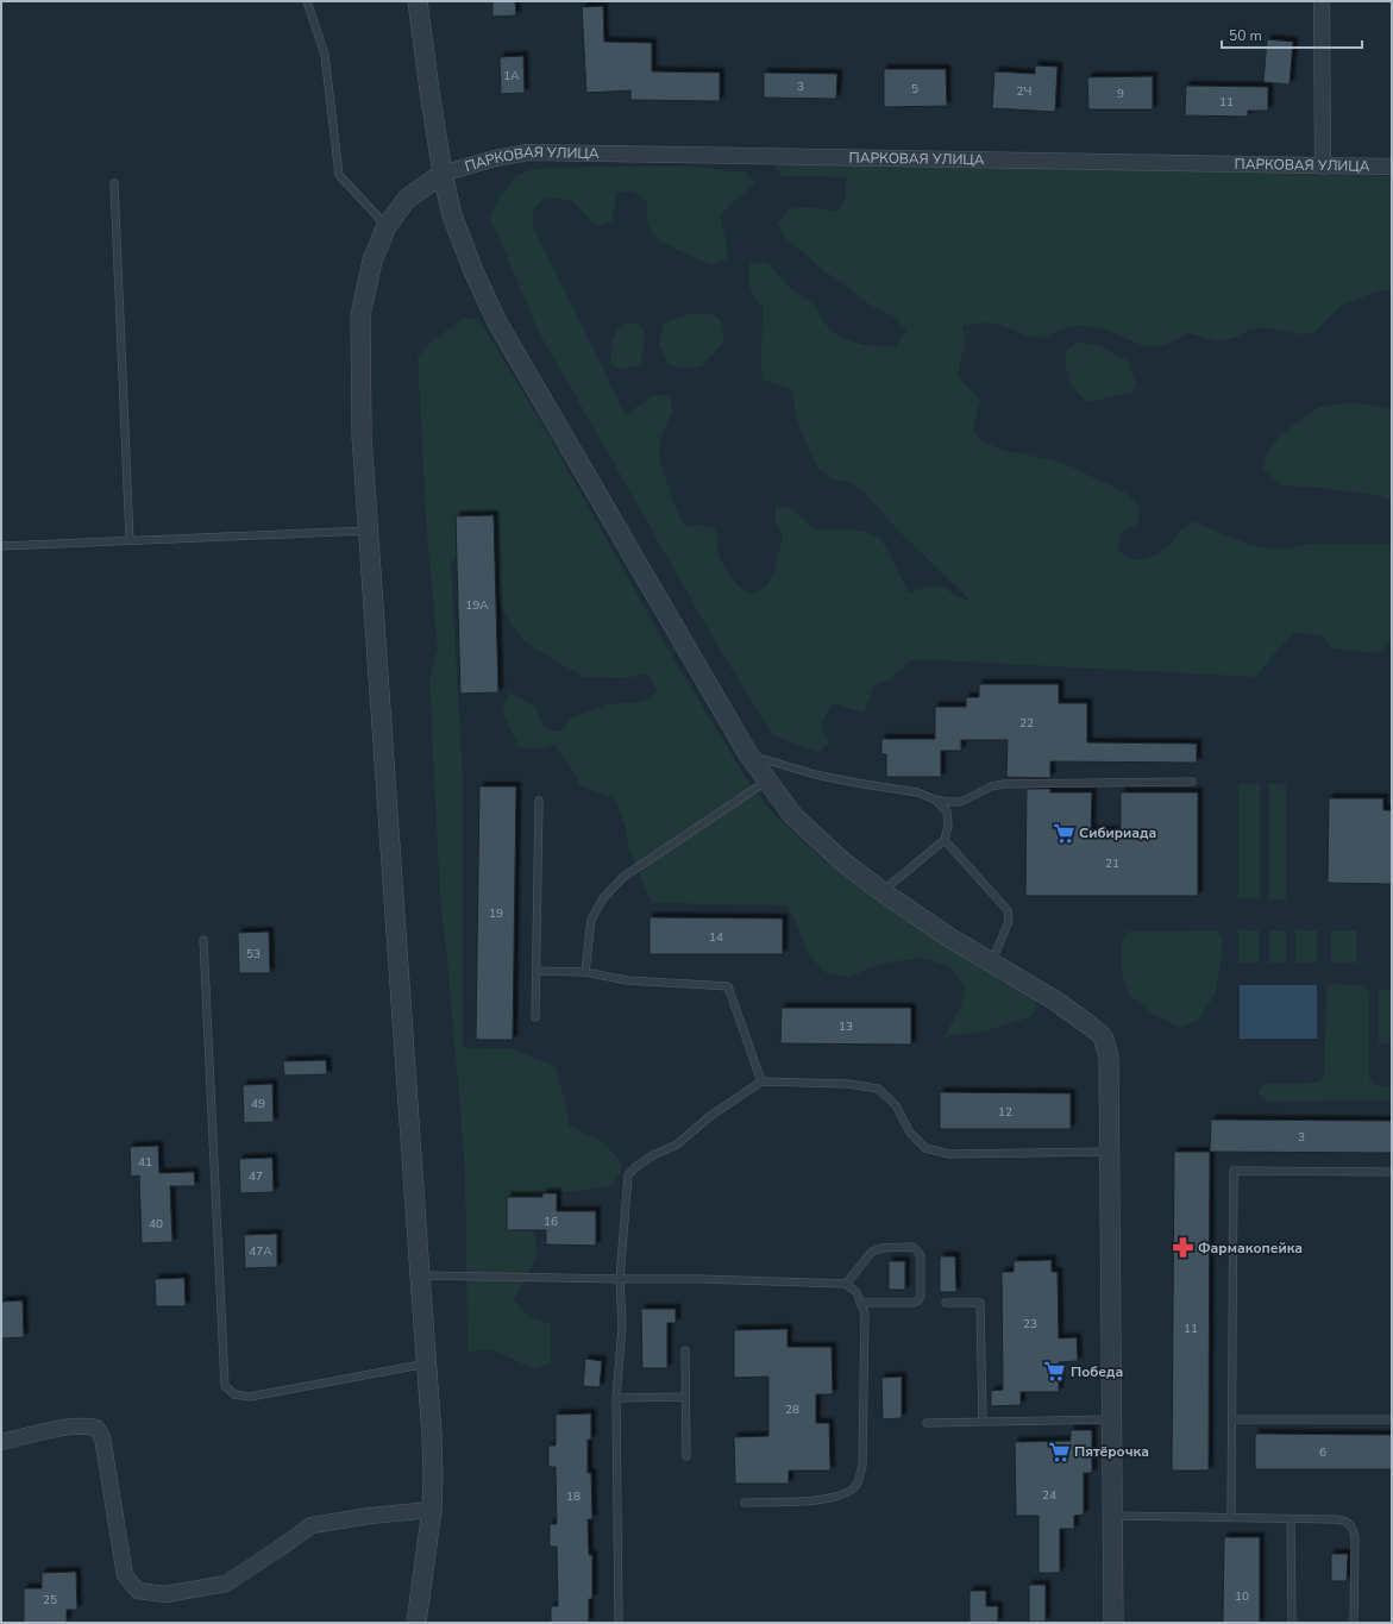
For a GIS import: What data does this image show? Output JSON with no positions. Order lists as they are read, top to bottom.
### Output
{
  "streets": {
    "street": ["ПАРКОВАЯ УЛИЦА"]
  },
  "places": {
    "supermarket": ["Сибириада", "Победа", "Пятёрочка"],
    "pharmacy": ["Фармакопейка"]
  },
  "house_numbers": [
    "1А",
    "3",
    "5",
    "2Ч",
    "9",
    "11",
    "19А",
    "22",
    "21",
    "19",
    "14",
    "53",
    "13",
    "49",
    "12",
    "3",
    "41",
    "47",
    "16",
    "40",
    "47А",
    "23",
    "11",
    "28",
    "6",
    "24",
    "18",
    "10",
    "25"
  ],
  "scale_bar": "50 m"
}
